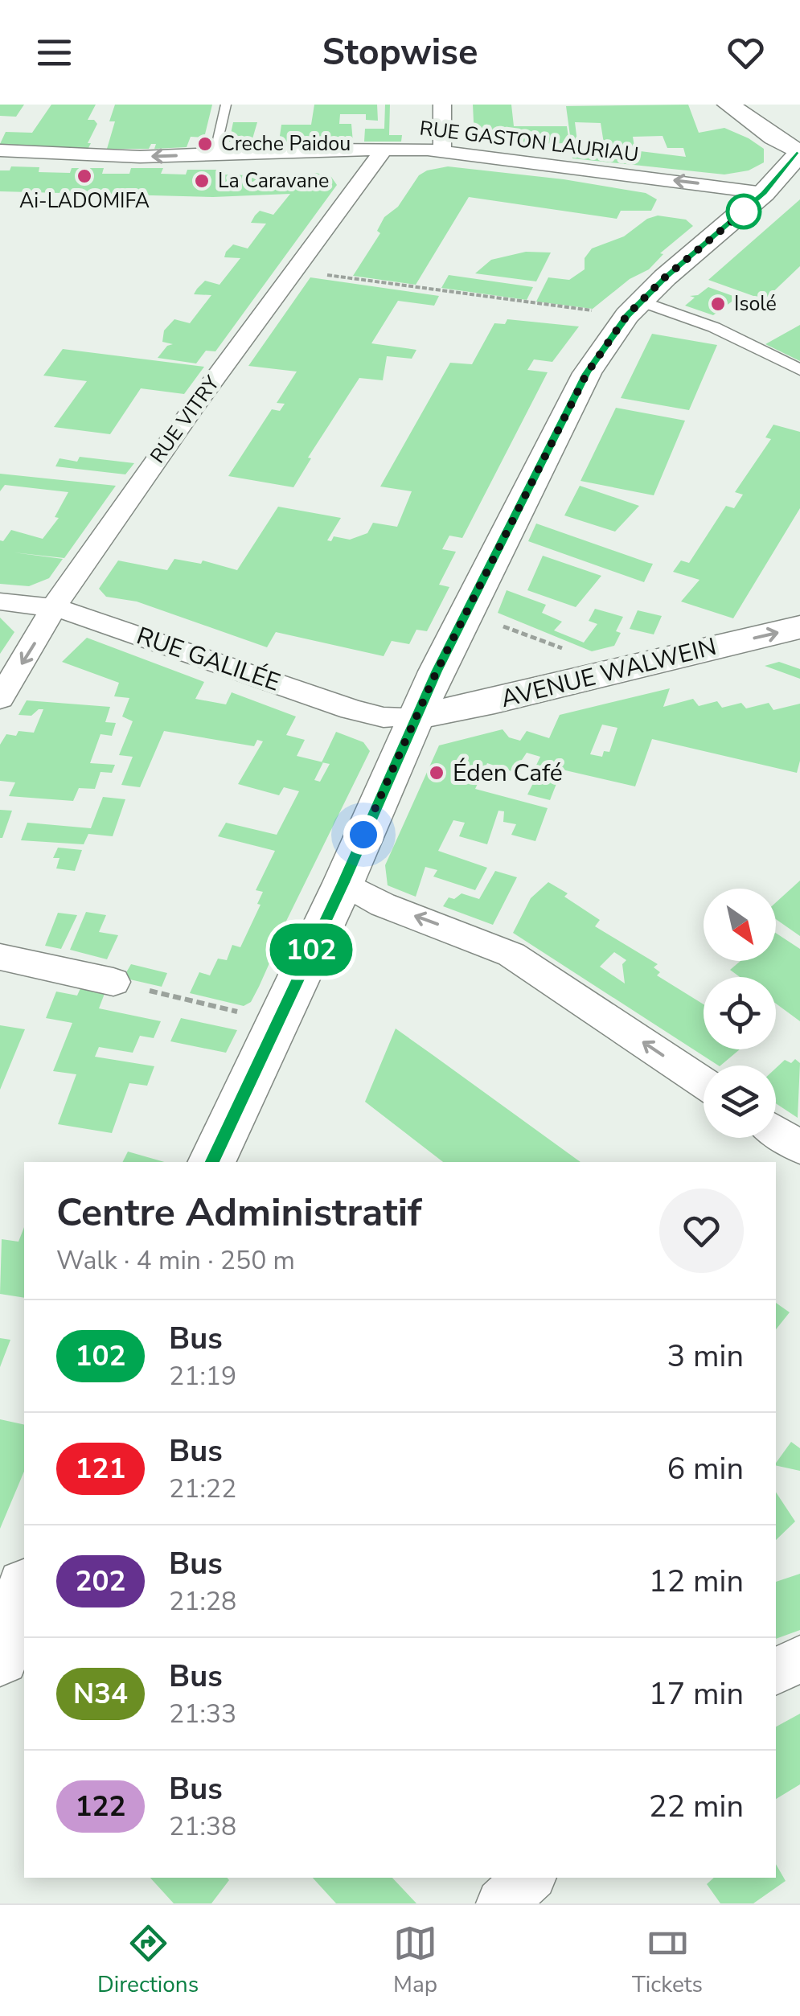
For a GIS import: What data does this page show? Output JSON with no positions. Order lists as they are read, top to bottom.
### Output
{
  "streets": {
    "main road": ["AVENUE WALWEIN"],
    "street": ["RUE GASTON LAURIAU", "RUE VITRY", "RUE GALILÉE"]
  },
  "crossings": [
    ["RUE GASTON LAURIAU", "RUE VITRY"],
    ["RUE VITRY", "RUE GALILÉE"],
    ["RUE GALILÉE", "AVENUE WALWEIN"]
  ],
  "one_way": ["RUE GASTON LAURIAU", "AVENUE WALWEIN"],
  "places": [
    "Creche Paidou",
    "Ai-LADOMIFA",
    "La Caravane",
    "Isolé",
    "Éden Café"
  ],
  "lines": ["bus line 102"],
  "north": "bottom right",
  "page": {
    "header": "Stopwise",
    "on_map": "102",
    "heading": ["Centre Administratif", "Walk · 4 min · 250 m"],
    "list": [
      {
        "mark": "102",
        "name": "Bus",
        "note": "21:19",
        "value": "3 min"
      },
      {
        "mark": "121",
        "name": "Bus",
        "note": "21:22",
        "value": "6 min"
      },
      {
        "mark": "202",
        "name": "Bus",
        "note": "21:28",
        "value": "12 min"
      },
      {
        "mark": "N34",
        "name": "Bus",
        "note": "21:33",
        "value": "17 min"
      },
      {
        "mark": "122",
        "name": "Bus",
        "note": "21:38",
        "value": "22 min"
      }
    ],
    "tabs": ["Directions", "Map", "Tickets"]
  }
}
